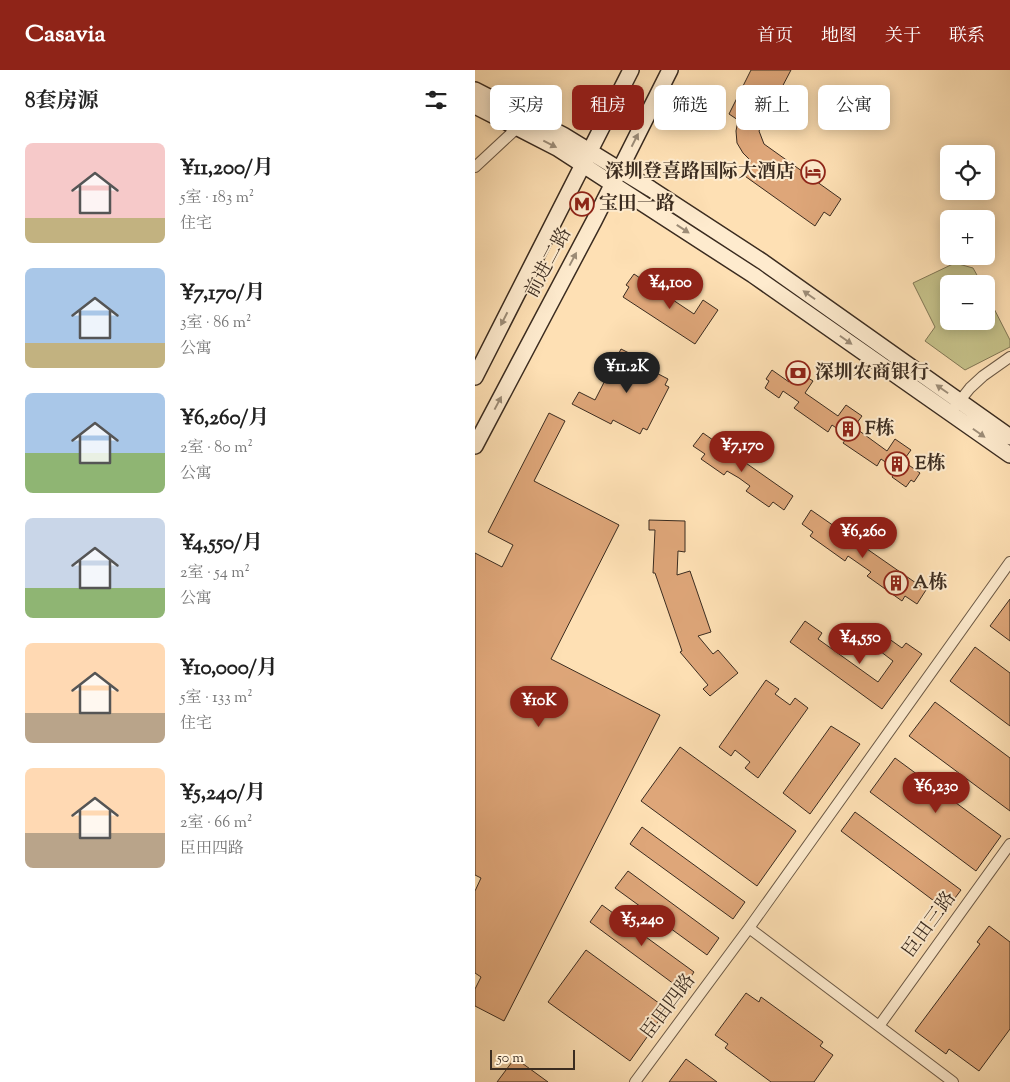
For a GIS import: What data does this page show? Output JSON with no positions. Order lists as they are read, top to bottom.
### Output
{
  "streets": {
    "main road": ["前进二路"],
    "street": ["臣田三路", "臣田四路"]
  },
  "places": {
    "hotel": ["深圳登喜路国际大酒店"],
    "metro station": ["宝田一路"],
    "bank": ["深圳农商银行"],
    "building": ["F栋", "E栋", "A栋"]
  },
  "scale_bar": "50 m",
  "page": {
    "header": "Casavia",
    "nav": [
      "首页",
      "地图",
      "关于",
      "联系"
    ],
    "heading": "8套房源",
    "chip": [
      "买房",
      "租房",
      "筛选",
      "新上",
      "公寓"
    ],
    "list": [
      {
        "name": "¥11,200/月",
        "note": "5室 · 183 m² · 住宅"
      },
      {
        "name": "¥7,170/月",
        "note": "3室 · 86 m² · 公寓"
      },
      {
        "name": "¥6,260/月",
        "note": "2室 · 80 m² · 公寓"
      },
      {
        "name": "¥4,550/月",
        "note": "2室 · 54 m² · 公寓"
      },
      {
        "name": "¥10,000/月",
        "note": "5室 · 133 m² · 住宅"
      },
      {
        "name": "¥5,240/月",
        "note": "2室 · 66 m² · 臣田四路"
      }
    ],
    "map_buttons": ["+", "−"],
    "price": [
      "¥4,100",
      "¥11.2K",
      "¥7,170",
      "¥6,260",
      "¥4,550",
      "¥10K",
      "¥6,230",
      "¥5,240"
    ],
    "scale": "50 m"
  }
}
